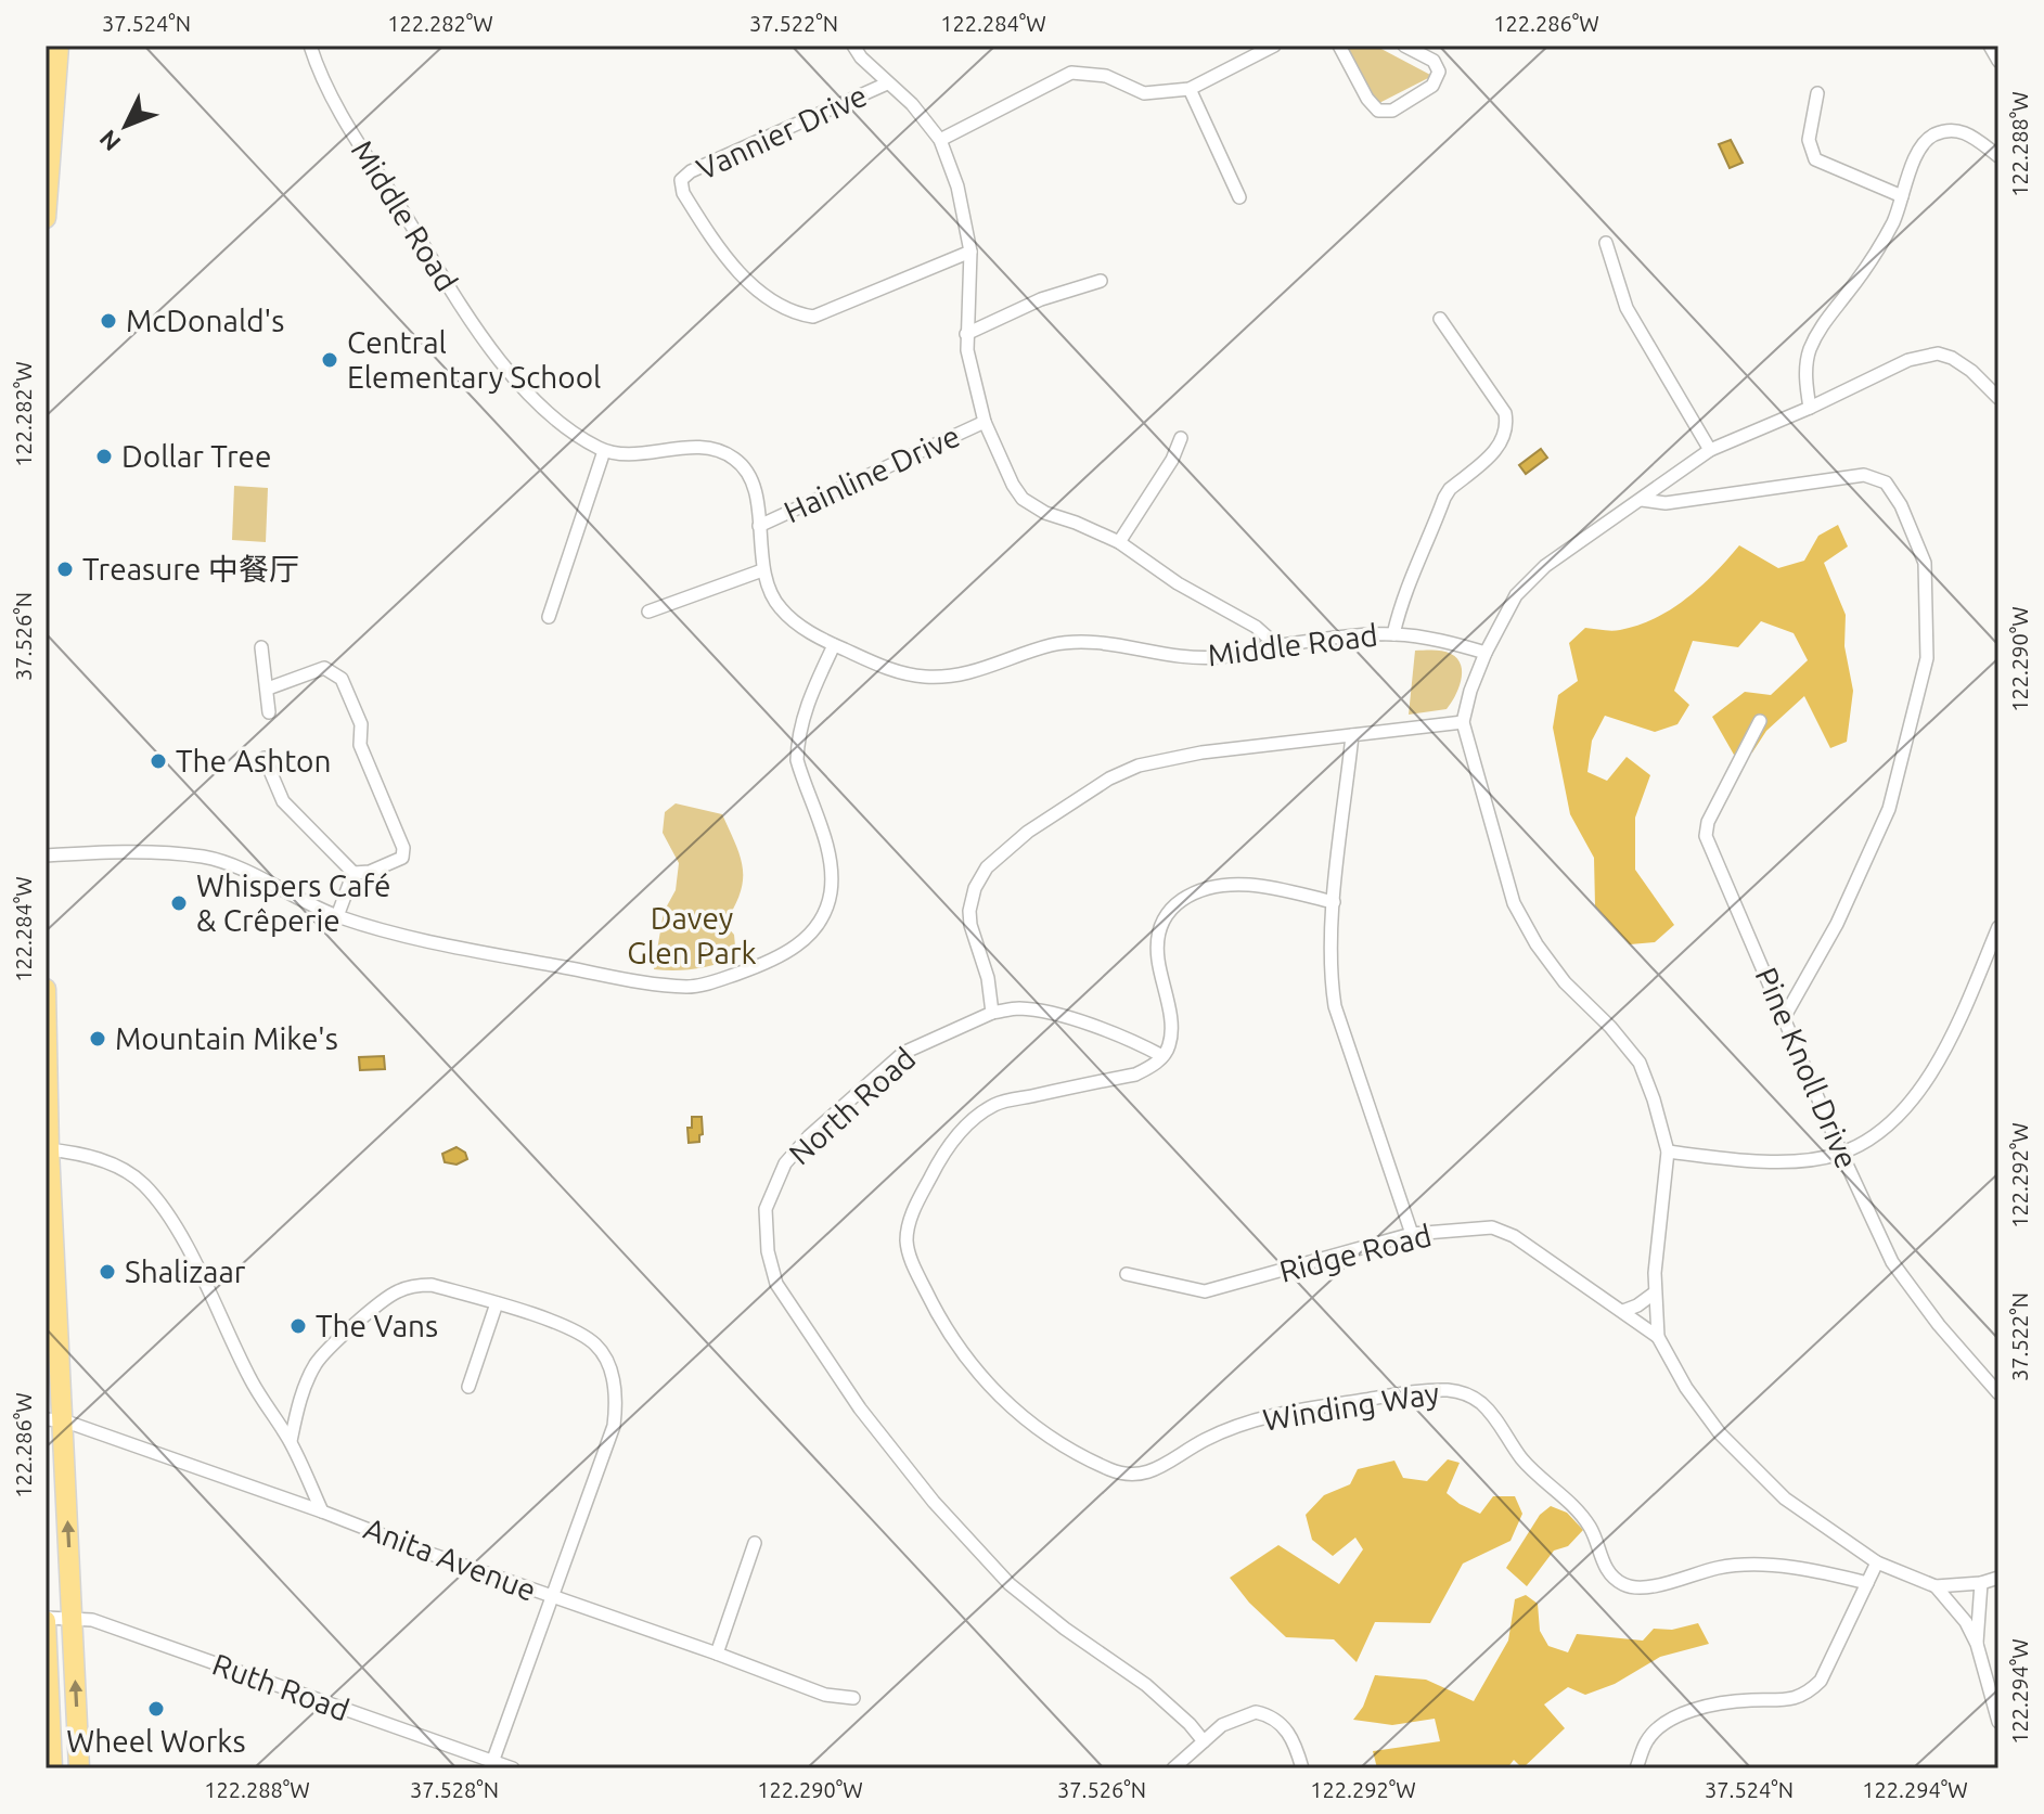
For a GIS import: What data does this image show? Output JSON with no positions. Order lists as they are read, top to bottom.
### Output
{
  "streets": {
    "street": [
      "Vannier Drive",
      "Middle Road",
      "Hainline Drive",
      "Pine Knoll Drive",
      "North Road",
      "Ridge Road",
      "Winding Way",
      "Anita Avenue",
      "Ruth Road"
    ]
  },
  "crossings": [
    ["Middle Road", "Hainline Drive"]
  ],
  "parks": ["Davey Glen Park"],
  "places": [
    "McDonald's",
    "Central Elementary School",
    "Dollar Tree",
    "Treasure 中餐厅",
    "The Ashton",
    "Whispers Café & Crêperie",
    "Mountain Mike's",
    "Shalizaar",
    "The Vans",
    "Wheel Works"
  ],
  "north": "bottom left",
  "coordinates": [
    "37.524°N",
    "122.282°W",
    "37.522°N",
    "122.284°W",
    "122.286°W",
    "122.288°W",
    "37.526°N",
    "122.290°W",
    "122.292°W",
    "122.294°W",
    "37.528°N"
  ]
}
